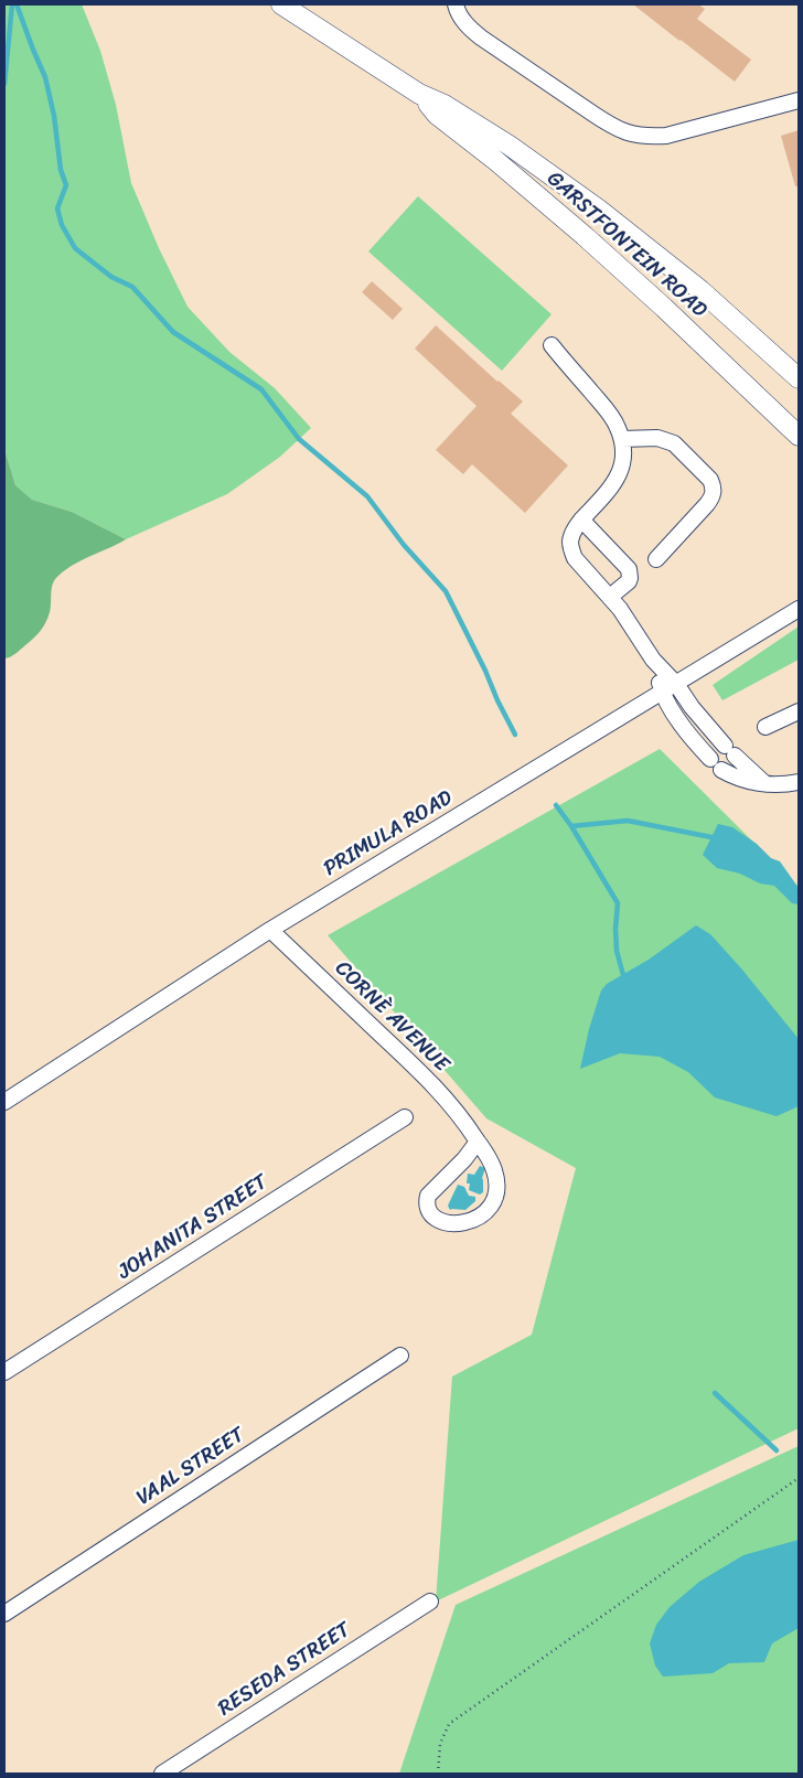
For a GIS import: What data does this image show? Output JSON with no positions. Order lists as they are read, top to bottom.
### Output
{
  "streets": {
    "main road": ["GARSTFONTEIN ROAD"],
    "street": [
      "PRIMULA ROAD",
      "CORNÈ AVENUE",
      "JOHANITA STREET",
      "VAAL STREET",
      "RESEDA STREET"
    ]
  },
  "crossings": [
    ["PRIMULA ROAD", "CORNÈ AVENUE"]
  ]
}
